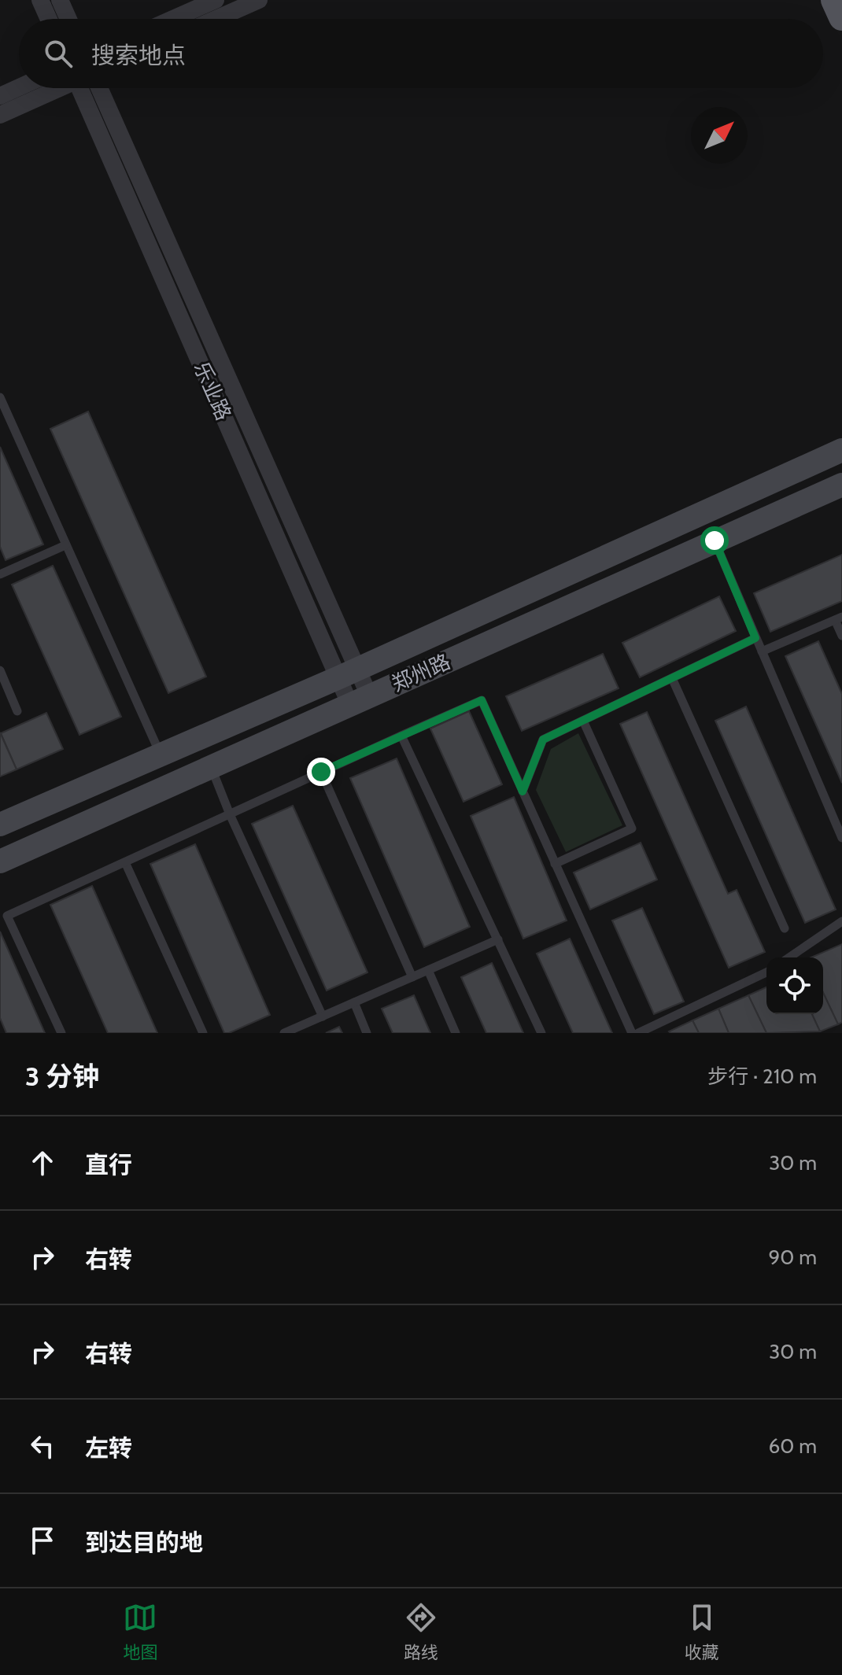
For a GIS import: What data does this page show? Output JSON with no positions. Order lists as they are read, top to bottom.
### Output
{
  "streets": {
    "street": ["乐业路", "郑州路"]
  },
  "crossings": [
    ["乐业路", "郑州路"]
  ],
  "north": "top right",
  "page": {
    "search": "搜索地点",
    "heading": ["3 分钟", "步行 · 210 m"],
    "list": [
      ["直行", "30 m"],
      ["右转", "90 m"],
      ["右转", "30 m"],
      ["左转", "60 m"],
      "到达目的地"
    ],
    "nav": ["地图", "路线", "收藏"]
  }
}
